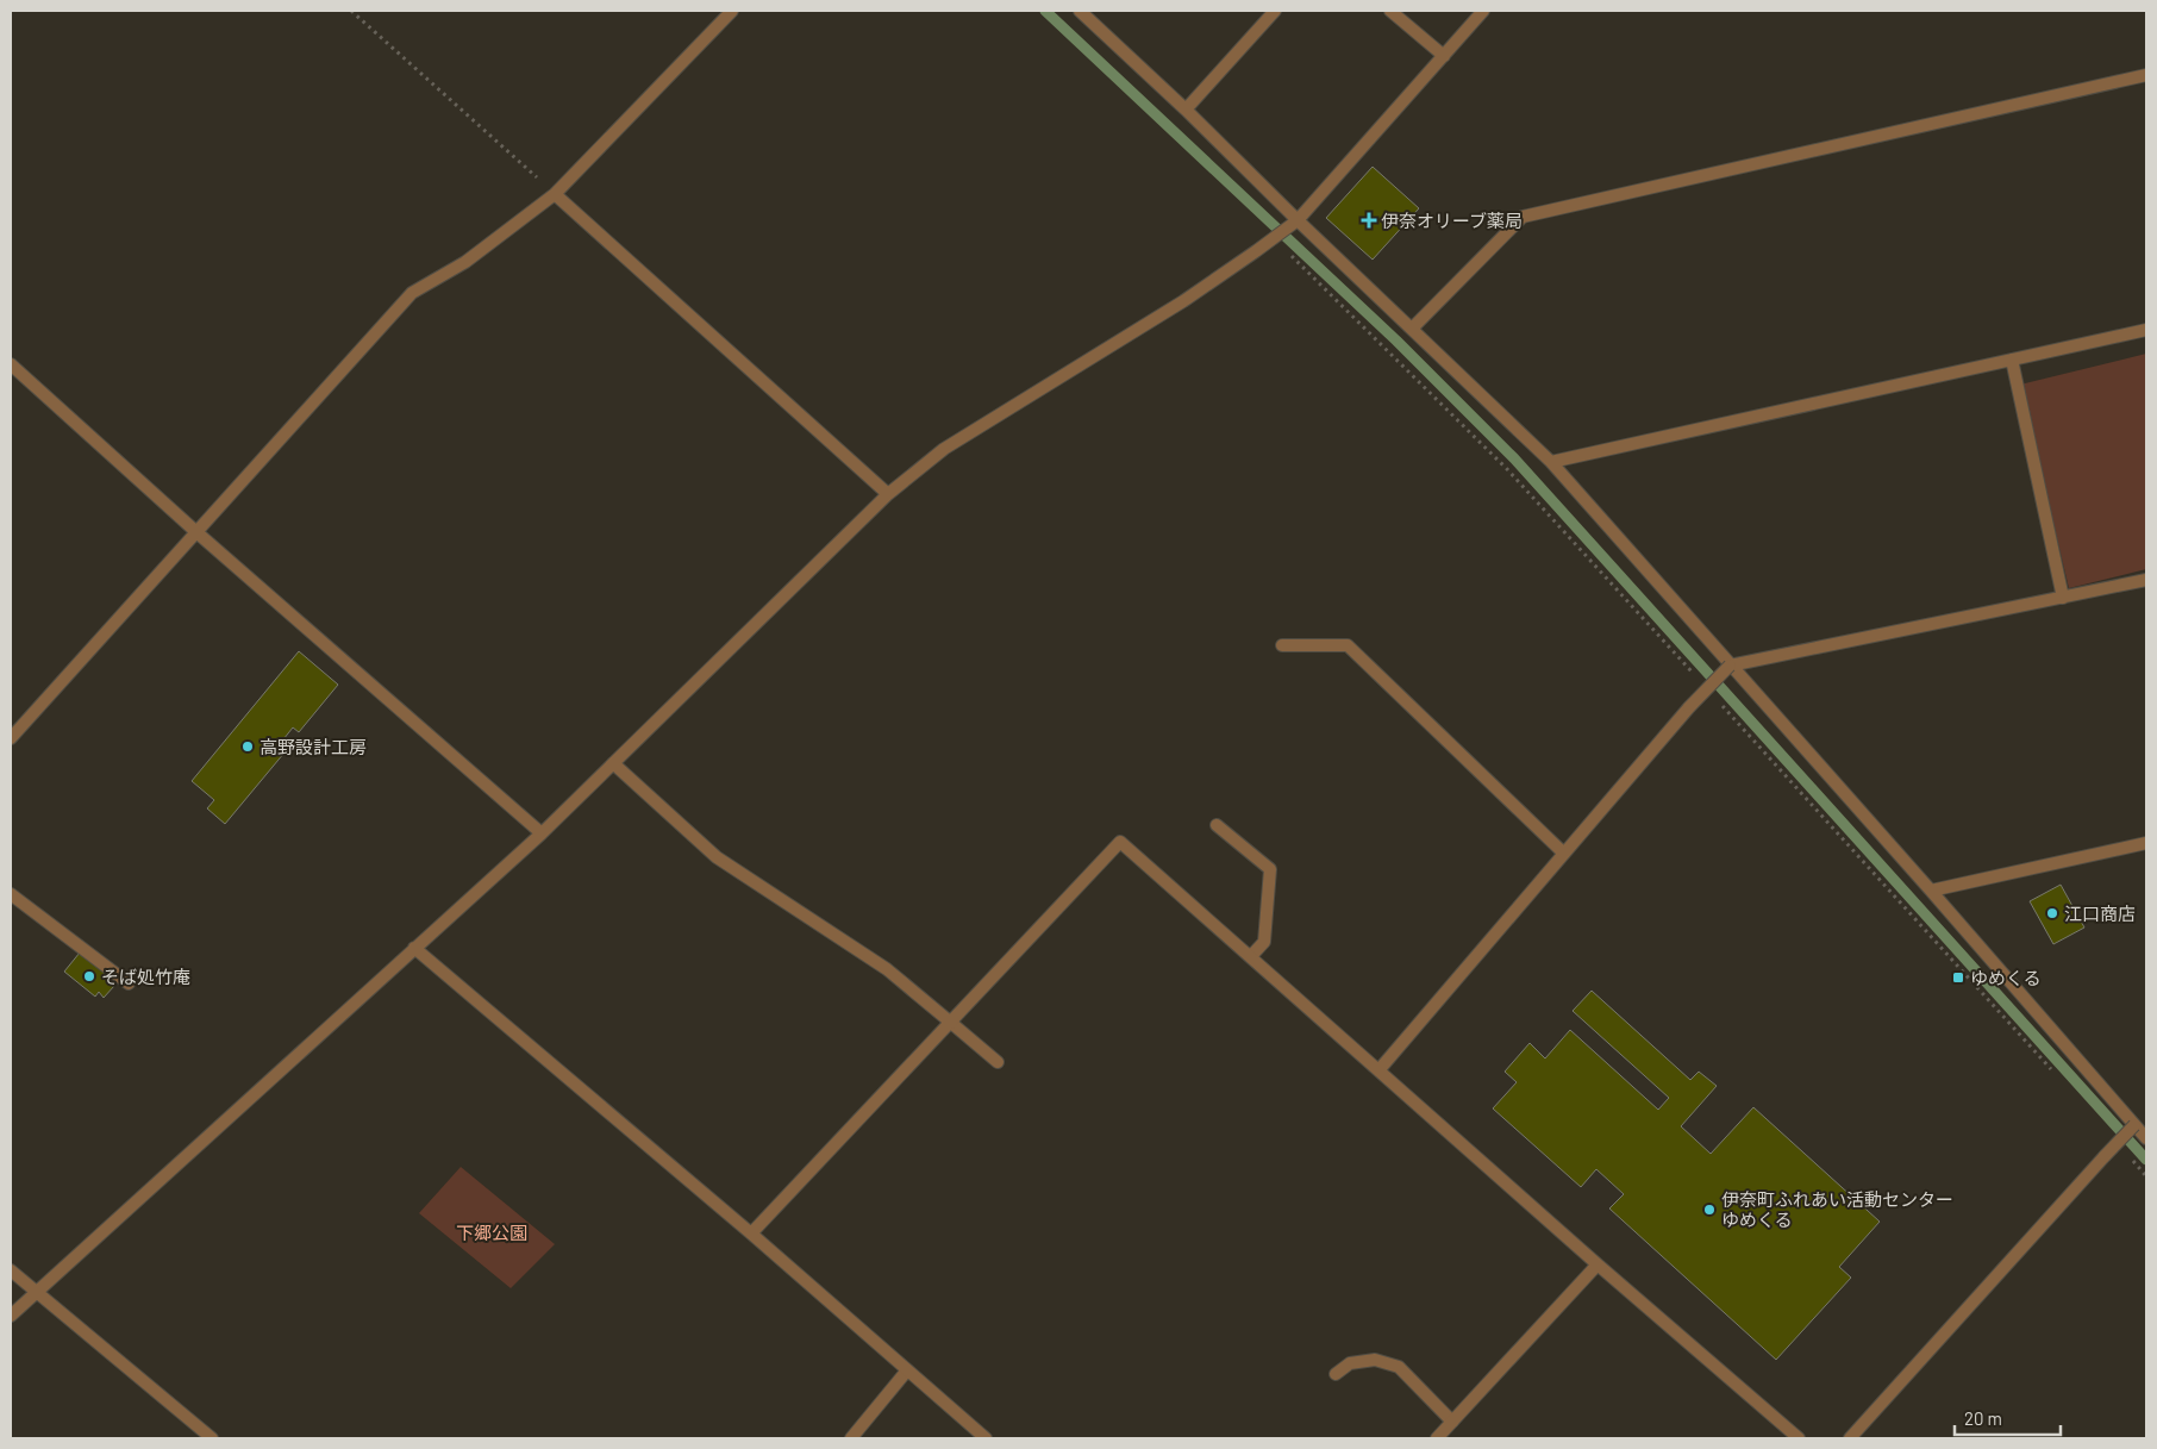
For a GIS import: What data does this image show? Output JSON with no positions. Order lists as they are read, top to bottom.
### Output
{
  "parks": ["下郷公園"],
  "places": {
    "health": ["伊奈オリーブ薬局"],
    "other": [
      "高野設計工房",
      "江口商店",
      "そば処竹庵",
      "伊奈町ふれあい活動センター ゆめくる"
    ],
    "transit": ["ゆめくる"]
  },
  "scale_bar": "20 m"
}
